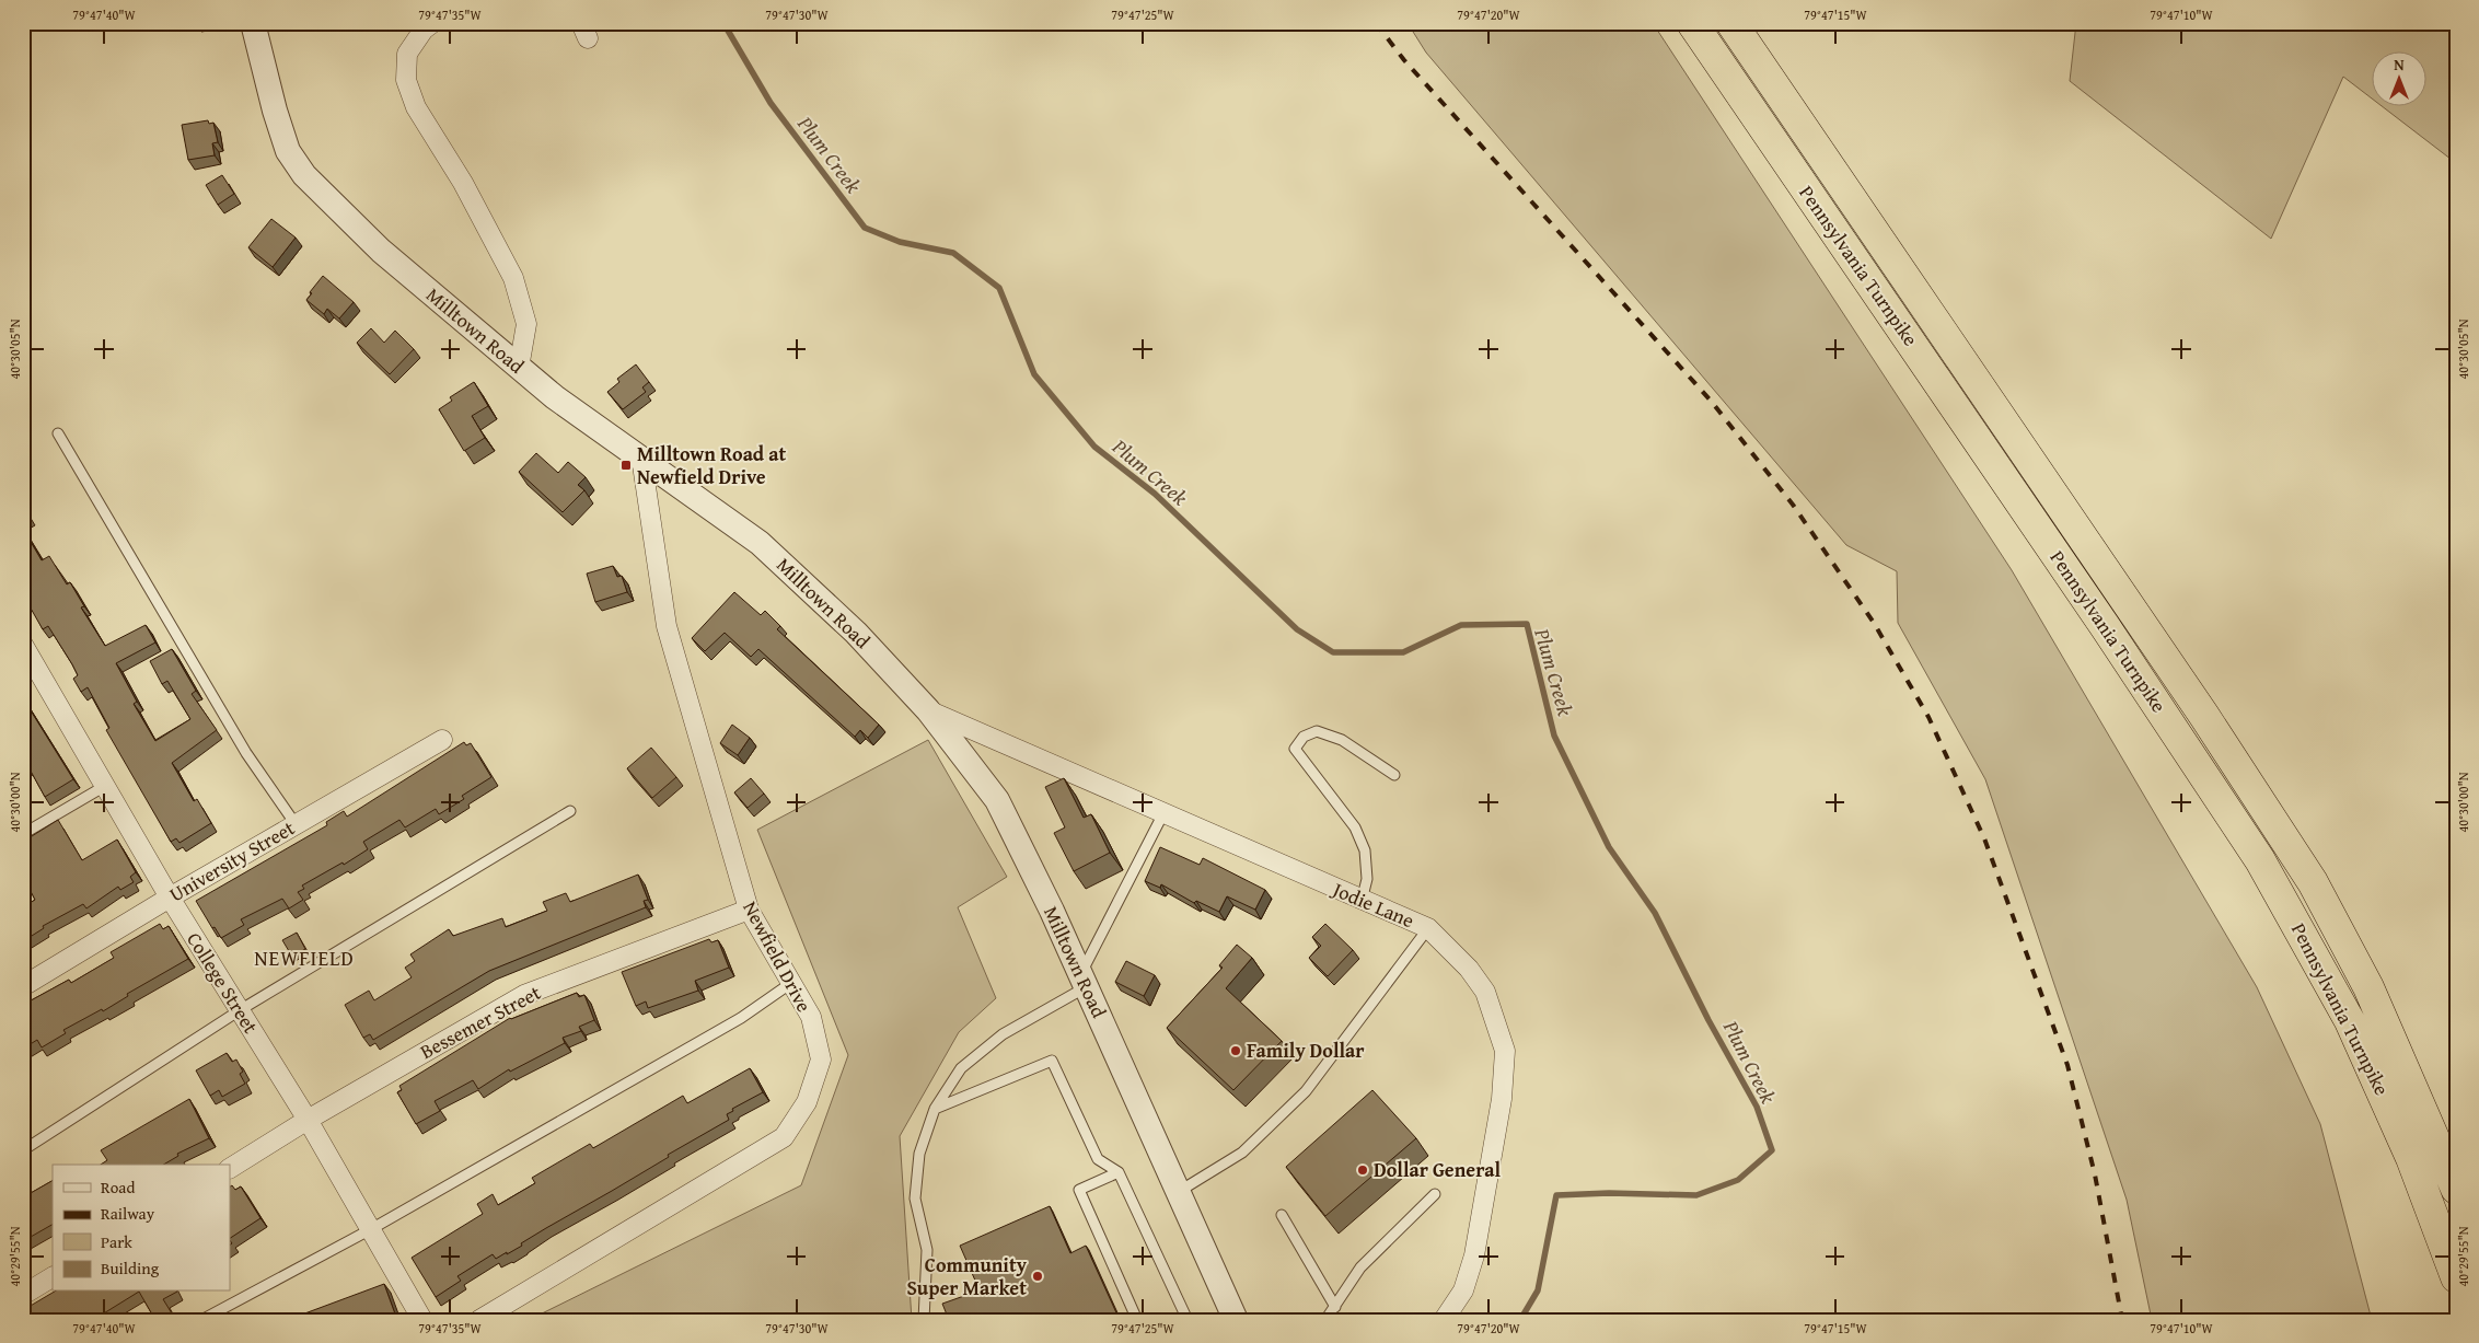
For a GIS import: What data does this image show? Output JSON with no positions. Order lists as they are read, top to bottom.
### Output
{
  "streets": {
    "highway": ["Pennsylvania Turnpike"],
    "street": [
      "Milltown Road",
      "University Street",
      "Jodie Lane",
      "Newfield Drive",
      "College Street",
      "Bessemer Street"
    ]
  },
  "crossings": [
    ["Milltown Road", "Jodie Lane"],
    ["Milltown Road", "Newfield Drive"],
    ["University Street", "College Street"],
    ["Newfield Drive", "Bessemer Street"],
    ["College Street", "Bessemer Street"]
  ],
  "districts": ["NEWFIELD"],
  "water": ["Plum Creek"],
  "places": {
    "transit": ["Milltown Road at Newfield Drive"],
    "other": ["Family Dollar", "Dollar General", "Community Super Market"]
  },
  "legend": [
    "Road",
    "Railway",
    "Park",
    "Building"
  ],
  "north": "top",
  "coordinates": [
    "79°47'40\"W",
    "79°47'35\"W",
    "79°47'30\"W",
    "79°47'25\"W",
    "79°47'20\"W",
    "79°47'15\"W",
    "79°47'10\"W",
    "40°30'05\"N",
    "40°30'00\"N",
    "40°29'55\"N"
  ]
}
